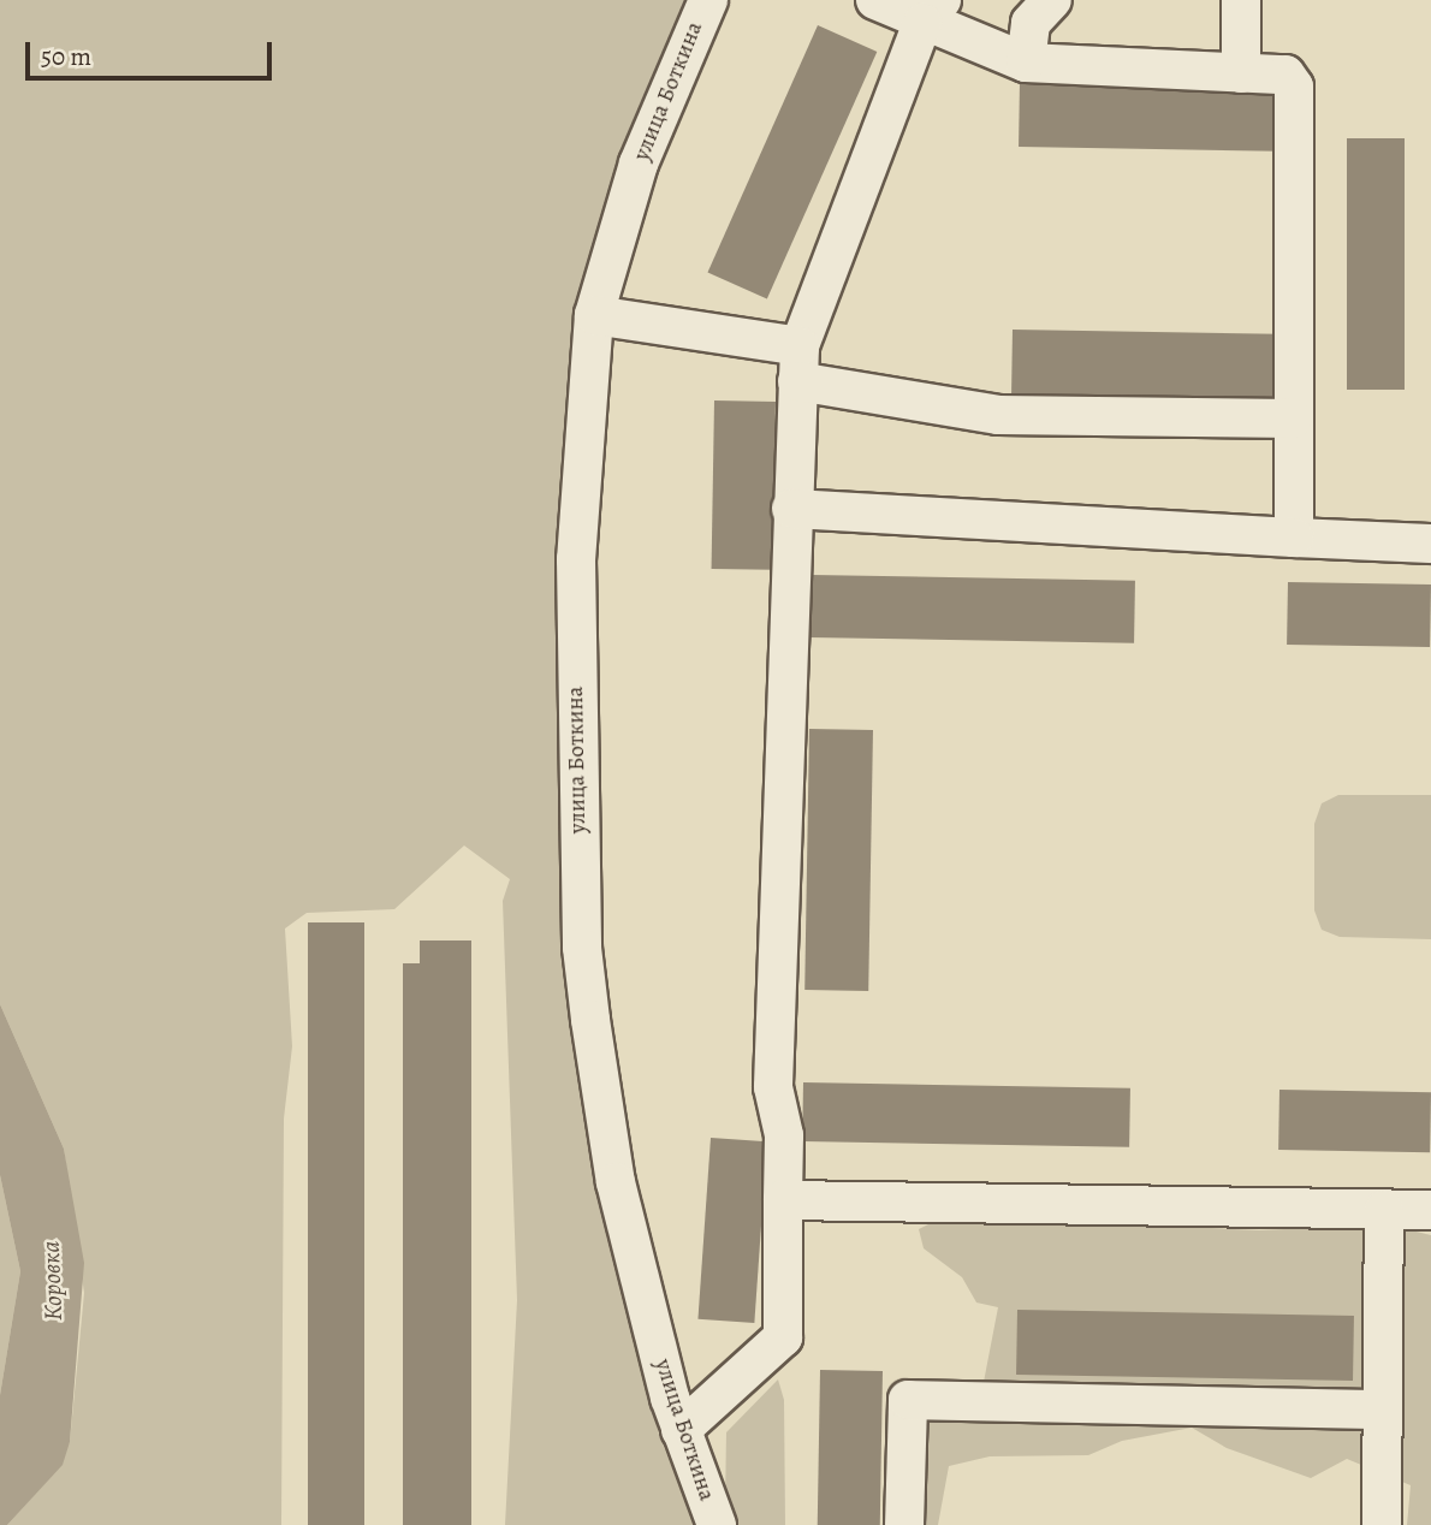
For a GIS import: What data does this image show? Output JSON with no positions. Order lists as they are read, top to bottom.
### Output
{
  "streets": {
    "street": ["улица Боткина"]
  },
  "water": ["Коровка"],
  "scale_bar": "50 m"
}
